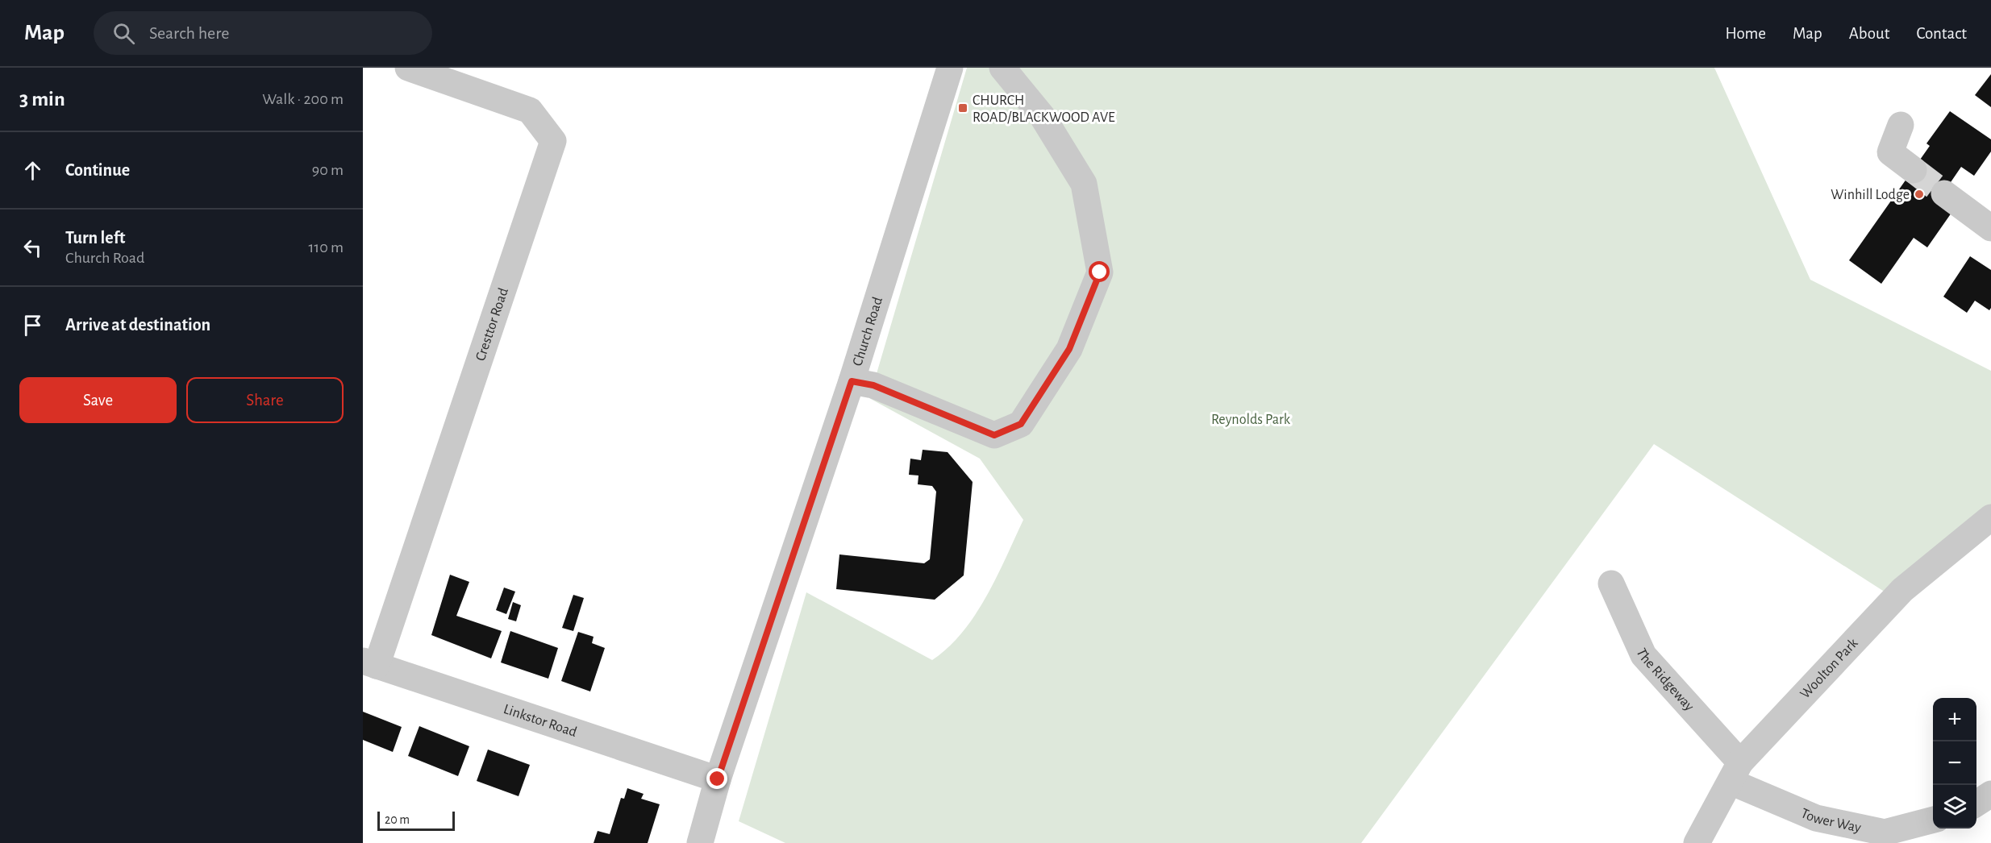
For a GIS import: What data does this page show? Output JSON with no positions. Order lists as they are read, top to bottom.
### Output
{
  "streets": {
    "street": [
      "Cresttor Road",
      "Church Road",
      "Woolton Park",
      "The Ridgeway",
      "Linkstor Road",
      "Tower Way"
    ]
  },
  "crossings": [
    ["Cresttor Road", "Linkstor Road"],
    ["Church Road", "Linkstor Road"],
    ["Woolton Park", "The Ridgeway"],
    ["Woolton Park", "Tower Way"],
    ["The Ridgeway", "Tower Way"]
  ],
  "parks": ["Reynolds Park"],
  "places": {
    "transit": ["CHURCH ROAD/BLACKWOOD AVE"],
    "other": ["Winhill Lodge"]
  },
  "scale_bar": "20 m",
  "page": {
    "header": "Map",
    "search": "Search here",
    "nav": [
      "Home",
      "Map",
      "About",
      "Contact"
    ],
    "heading": ["3 min", "Walk · 200 m"],
    "list": [
      ["Continue", "90 m"],
      ["Turn left", "Church Road", "110 m"],
      "Arrive at destination"
    ],
    "buttons": ["Save", "Share"],
    "map_buttons": ["+", "−"],
    "scale": "20 m"
  }
}
